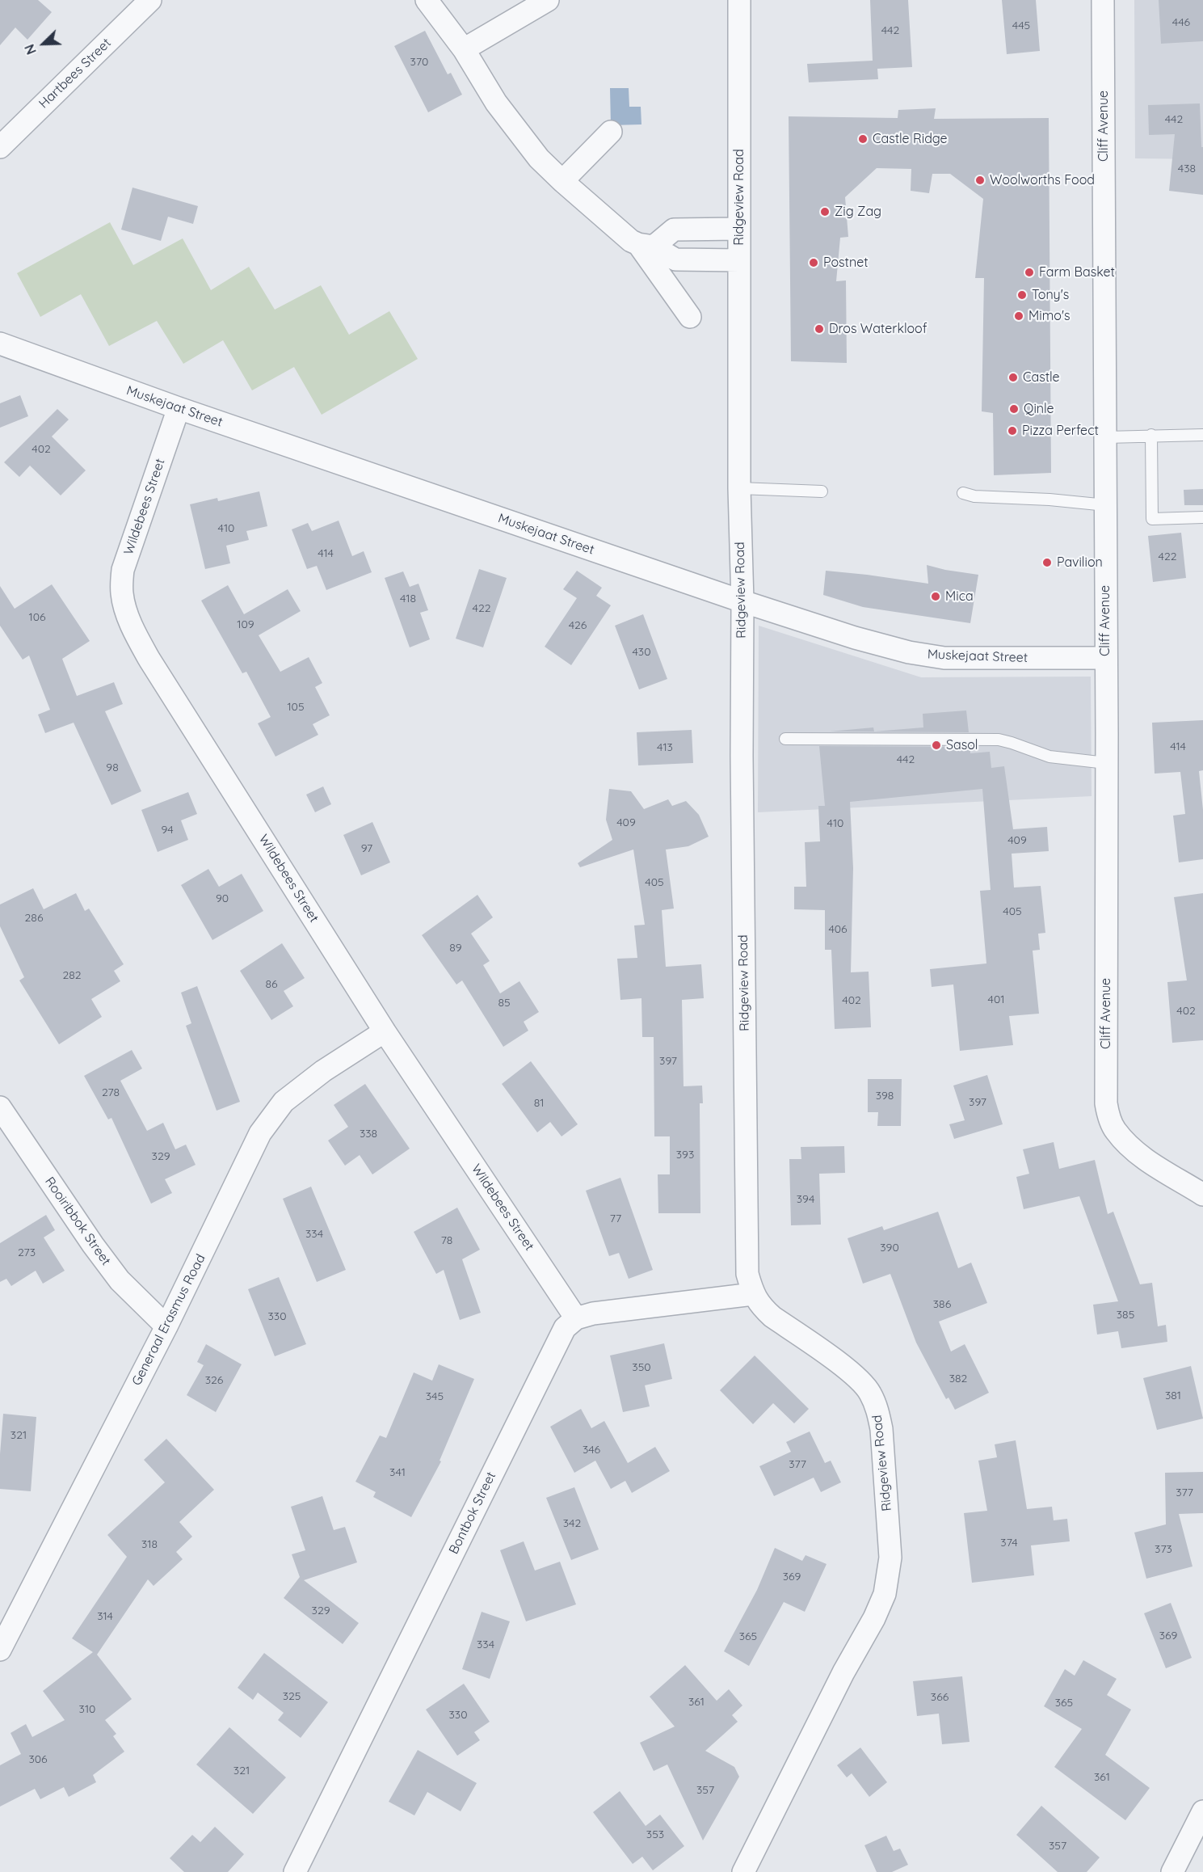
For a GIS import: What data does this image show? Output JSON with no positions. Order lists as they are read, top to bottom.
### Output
{
  "streets": {
    "street": [
      "Hartbees Street",
      "Cliff Avenue",
      "Ridgeview Road",
      "Muskejaat Street",
      "Wildebees Street",
      "Rooiribbok Street",
      "Generaal Erasmus Road",
      "Bontbok Street"
    ]
  },
  "crossings": [
    ["Cliff Avenue", "Muskejaat Street"],
    ["Ridgeview Road", "Muskejaat Street"],
    ["Muskejaat Street", "Wildebees Street"],
    ["Wildebees Street", "Generaal Erasmus Road"],
    ["Wildebees Street", "Bontbok Street"],
    ["Rooiribbok Street", "Generaal Erasmus Road"]
  ],
  "places": [
    "Castle Ridge",
    "Woolworths Food",
    "Zig Zag",
    "Postnet",
    "Farm Basket",
    "Tony's",
    "Mimo's",
    "Dros Waterkloof",
    "Castle",
    "Qinle",
    "Pizza Perfect",
    "Pavilion",
    "Mica",
    "Sasol"
  ],
  "house_numbers": [
    "446",
    "445",
    "442",
    "370",
    "442",
    "438",
    "402",
    "410",
    "414",
    "422",
    "418",
    "422",
    "106",
    "109",
    "426",
    "430",
    "105",
    "414",
    "413",
    "442",
    "98",
    "409",
    "410",
    "94",
    "409",
    "97",
    "405",
    "90",
    "405",
    "286",
    "406",
    "89",
    "282",
    "86",
    "401",
    "402",
    "85",
    "402",
    "397",
    "278",
    "398",
    "397",
    "81",
    "338",
    "393",
    "329",
    "394",
    "77",
    "334",
    "78",
    "390",
    "273",
    "386",
    "385",
    "330",
    "350",
    "382",
    "326",
    "381",
    "345",
    "321",
    "346",
    "377",
    "341",
    "377",
    "342",
    "374",
    "318",
    "373",
    "369",
    "329",
    "314",
    "369",
    "365",
    "334",
    "325",
    "366",
    "361",
    "365",
    "310",
    "330",
    "306",
    "321",
    "361",
    "357",
    "353",
    "357"
  ],
  "north": "bottom left"
}
